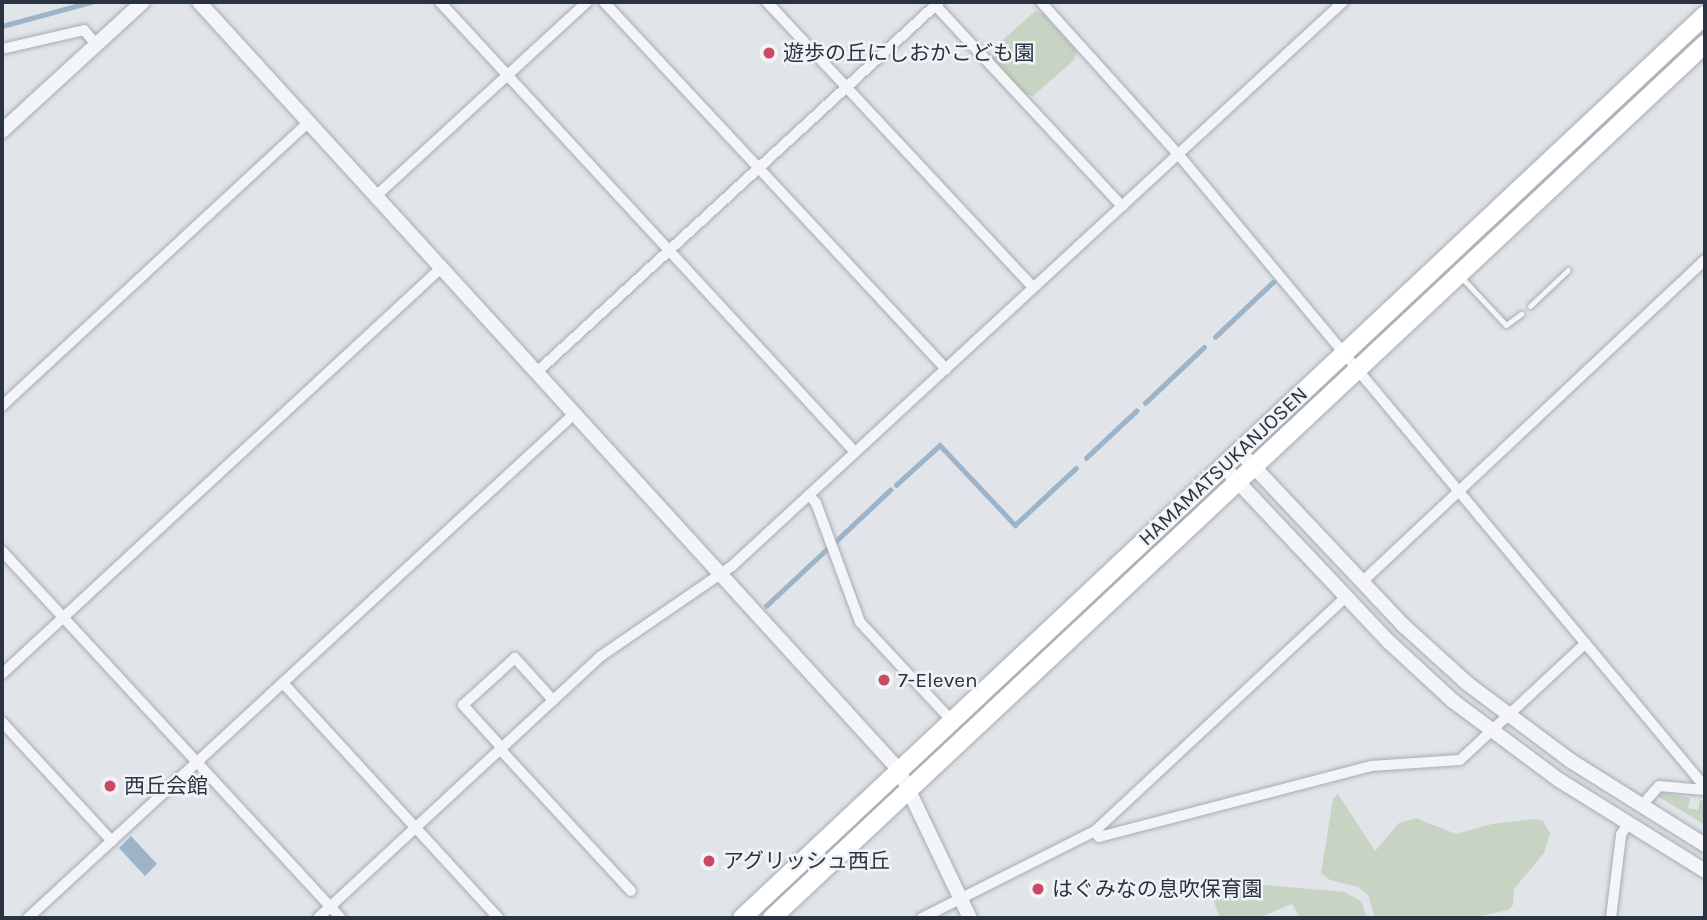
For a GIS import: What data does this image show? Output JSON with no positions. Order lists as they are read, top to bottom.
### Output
{
  "streets": {
    "main road": ["HAMAMATSUKANJOSEN"]
  },
  "places": [
    "遊歩の丘にしおかこども園",
    "7-Eleven",
    "西丘会館",
    "アグリッシュ西丘",
    "はぐみなの息吹保育園"
  ]
}
